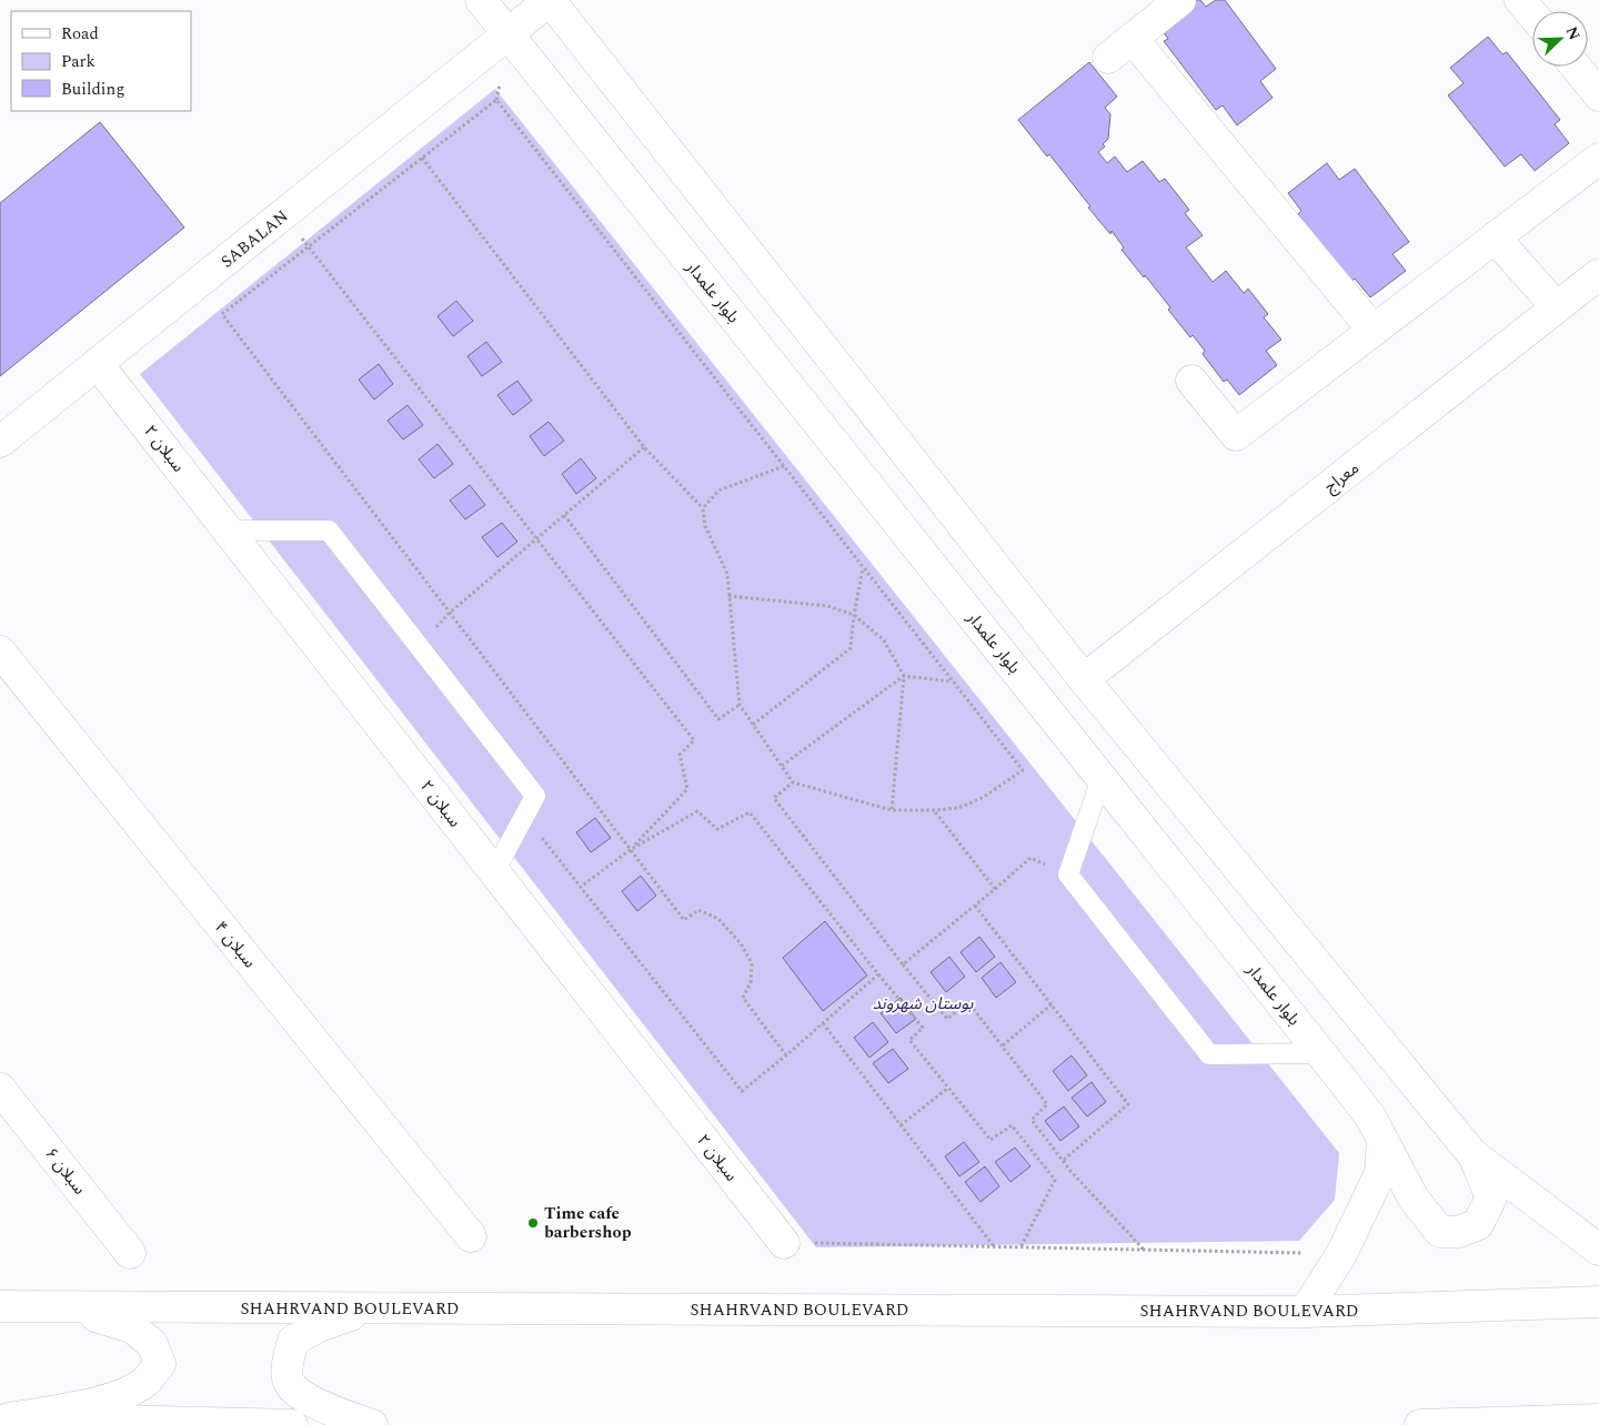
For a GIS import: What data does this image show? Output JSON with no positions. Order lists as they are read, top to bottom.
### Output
{
  "streets": {
    "main road": [
      "SABALAN",
      "بلوار علمدار",
      "سبلان ۲",
      "معراج",
      "سبلان ۴",
      "سبلان ۶",
      "SHAHRVAND BOULEVARD"
    ]
  },
  "crossings": [
    ["SABALAN", "بلوار علمدار"],
    ["SABALAN", "سبلان ۲"]
  ],
  "parks": ["بوستان شهروند"],
  "places": ["Time cafe barbershop"],
  "legend": ["Road", "Park", "Building"],
  "north": "top right"
}
